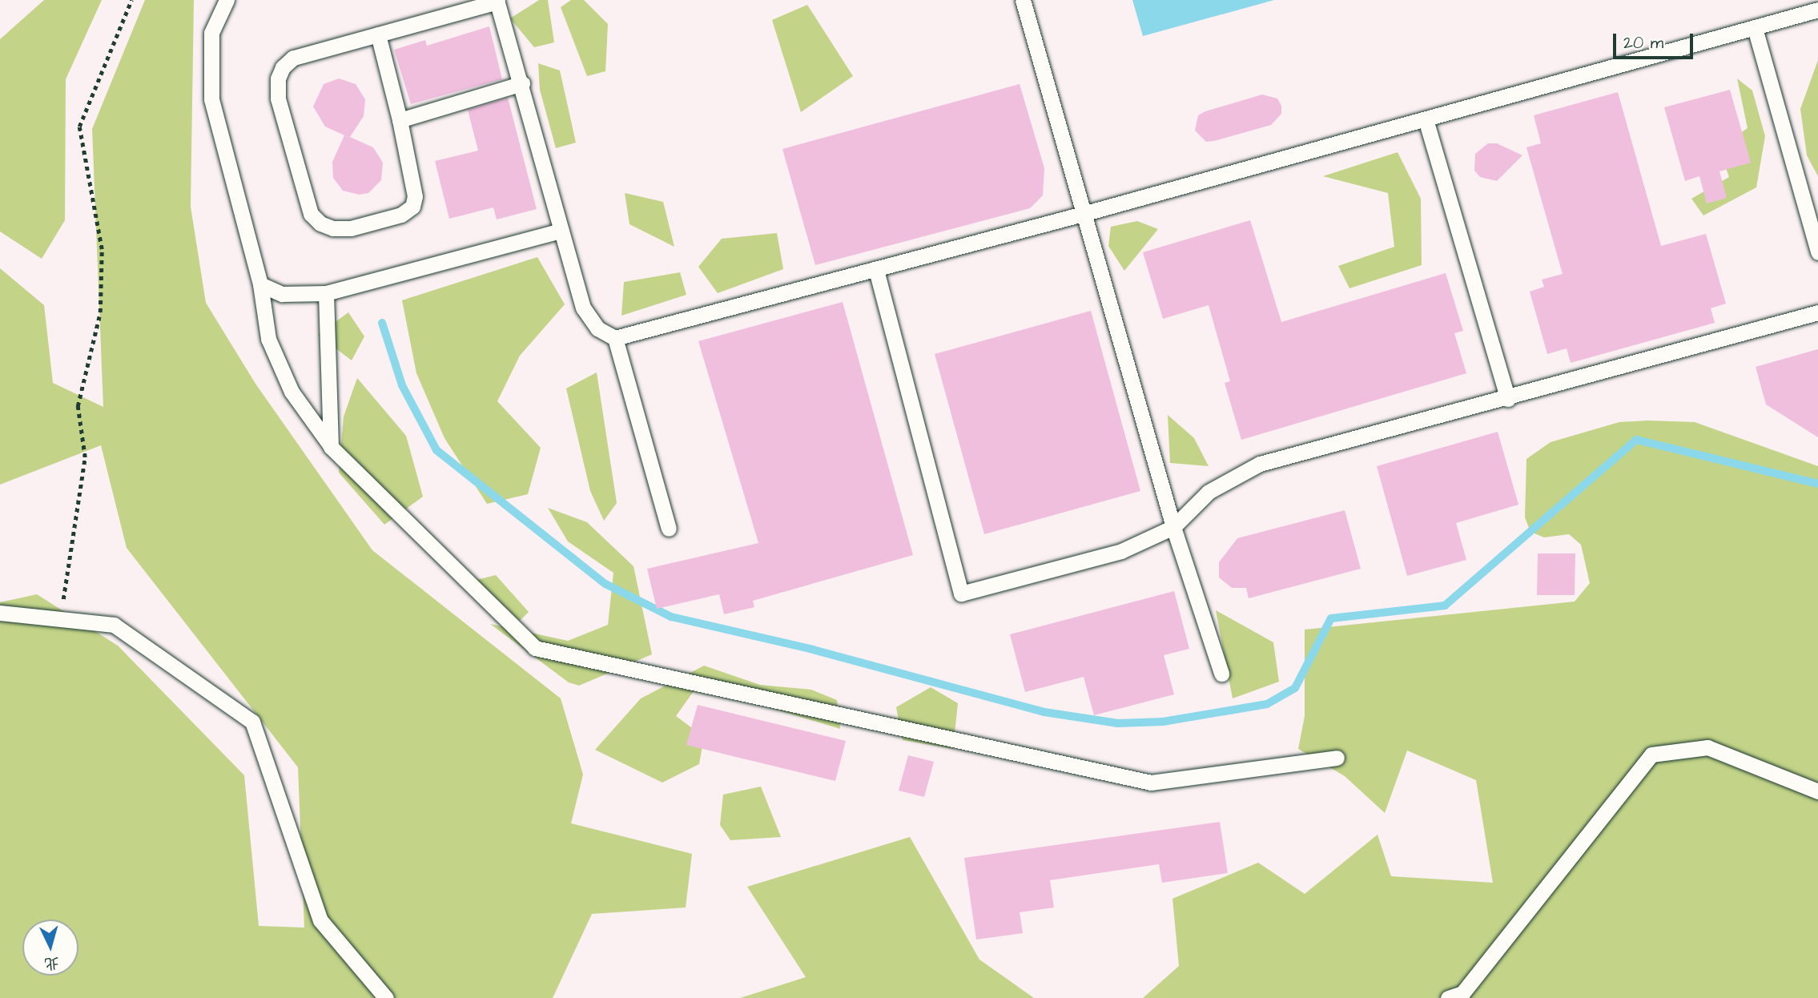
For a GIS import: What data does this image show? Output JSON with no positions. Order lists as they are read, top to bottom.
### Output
{
  "scale_bar": "20 m",
  "north": "bottom"
}
